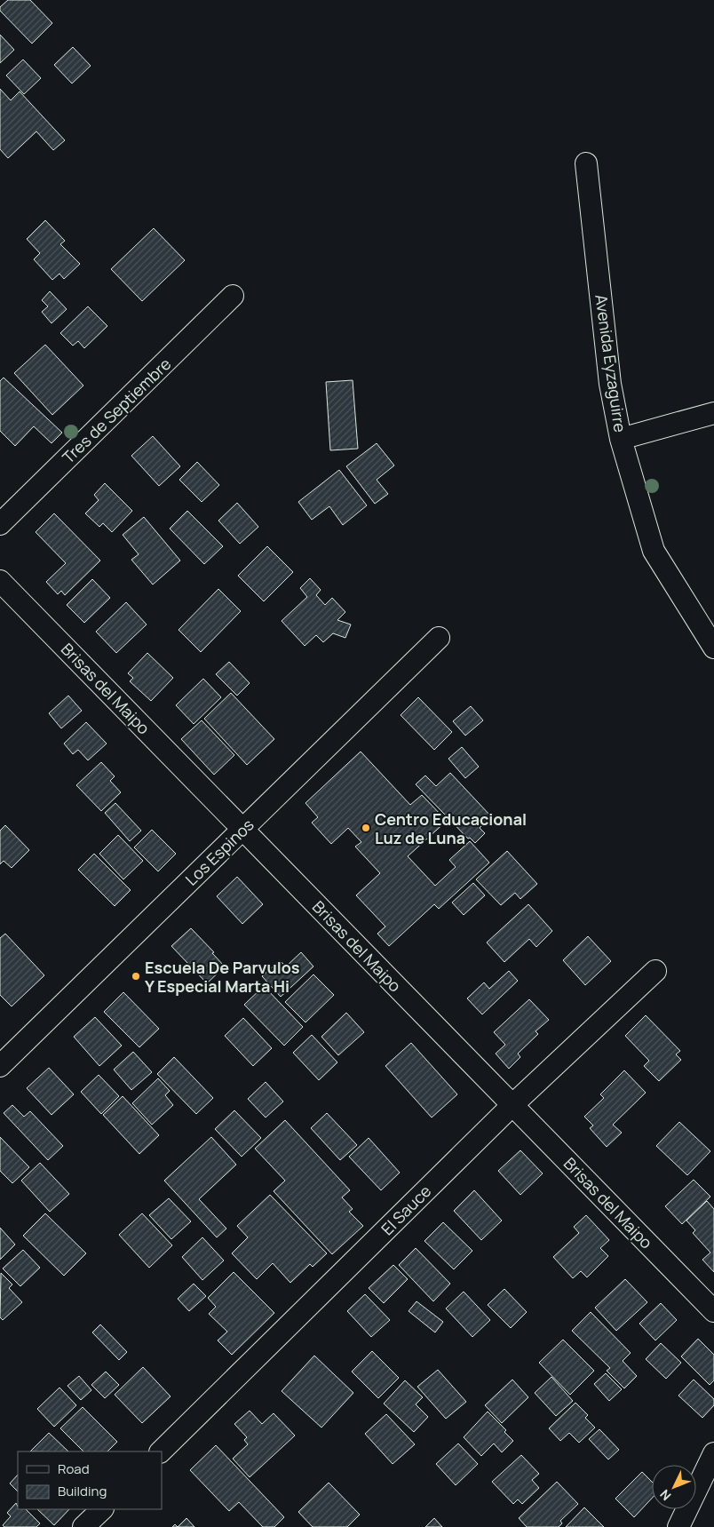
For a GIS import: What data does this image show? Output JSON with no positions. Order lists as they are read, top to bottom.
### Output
{
  "streets": {
    "street": [
      "Avenida Eyzaguirre",
      "Tres de Septiembre",
      "Brisas del Maipo",
      "Los Espinos",
      "El Sauce"
    ]
  },
  "crossings": [
    ["Brisas del Maipo", "Los Espinos"],
    ["Brisas del Maipo", "El Sauce"]
  ],
  "places": ["Centro Educacional Luz de Luna", "Escuela De Parvulos Y Especial Marta Hi"],
  "legend": ["Road", "Building"],
  "north": "bottom left"
}
